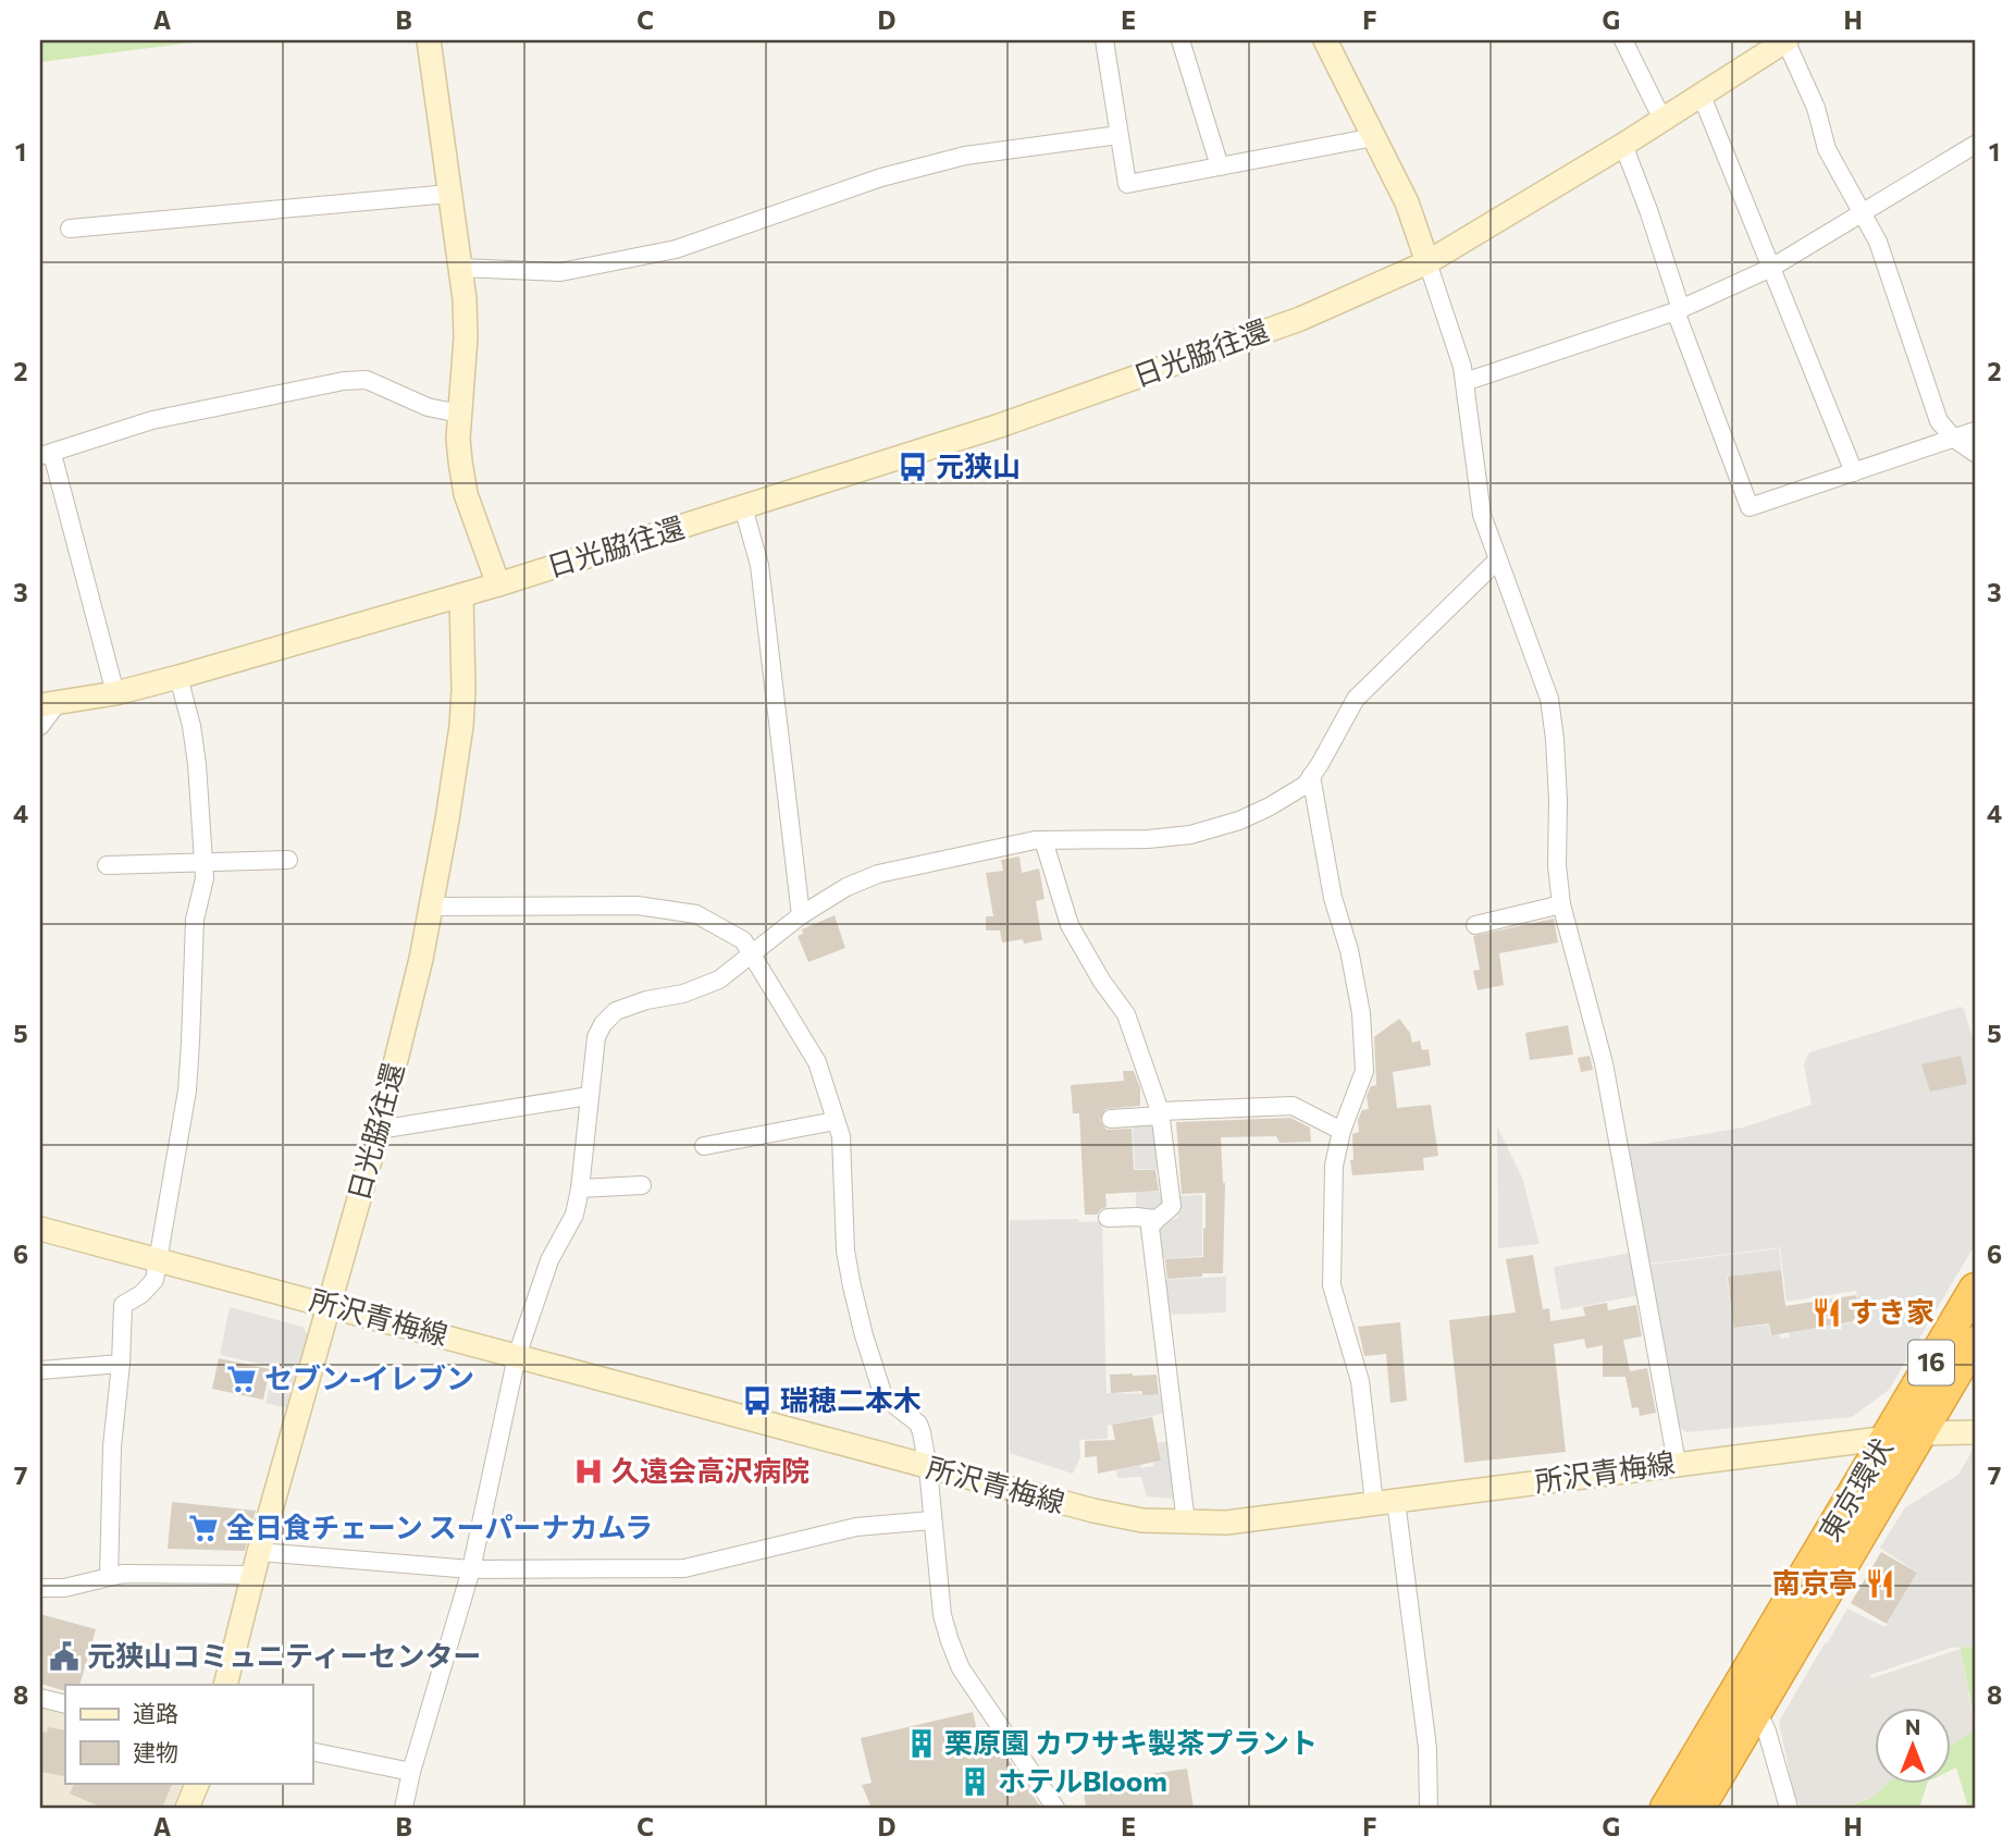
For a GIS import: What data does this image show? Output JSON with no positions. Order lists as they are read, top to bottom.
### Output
{
  "streets": {
    "highway": ["16", "東京環状"],
    "main road": ["日光脇往還", "所沢青梅線"]
  },
  "crossings": [
    ["日光脇往還", "所沢青梅線"],
    ["所沢青梅線", "東京環状"]
  ],
  "places": {
    "bus stop": ["元狭山", "瑞穂二本木"],
    "restaurant": ["すき家", "南京亭"],
    "supermarket": ["セブン-イレブン", "全日食チェーン スーパーナカムラ"],
    "hospital": ["久遠会高沢病院"],
    "public building": ["元狭山コミュニティーセンター"],
    "building": ["栗原園 カワサキ製茶プラント", "ホテルBloom"]
  },
  "legend": ["道路", "建物"],
  "north": "top",
  "grid": {
    "columns": [
      "A",
      "B",
      "C",
      "D",
      "E",
      "F",
      "G",
      "H"
    ],
    "rows": [
      "1",
      "2",
      "3",
      "4",
      "5",
      "6",
      "7",
      "8"
    ]
  }
}
